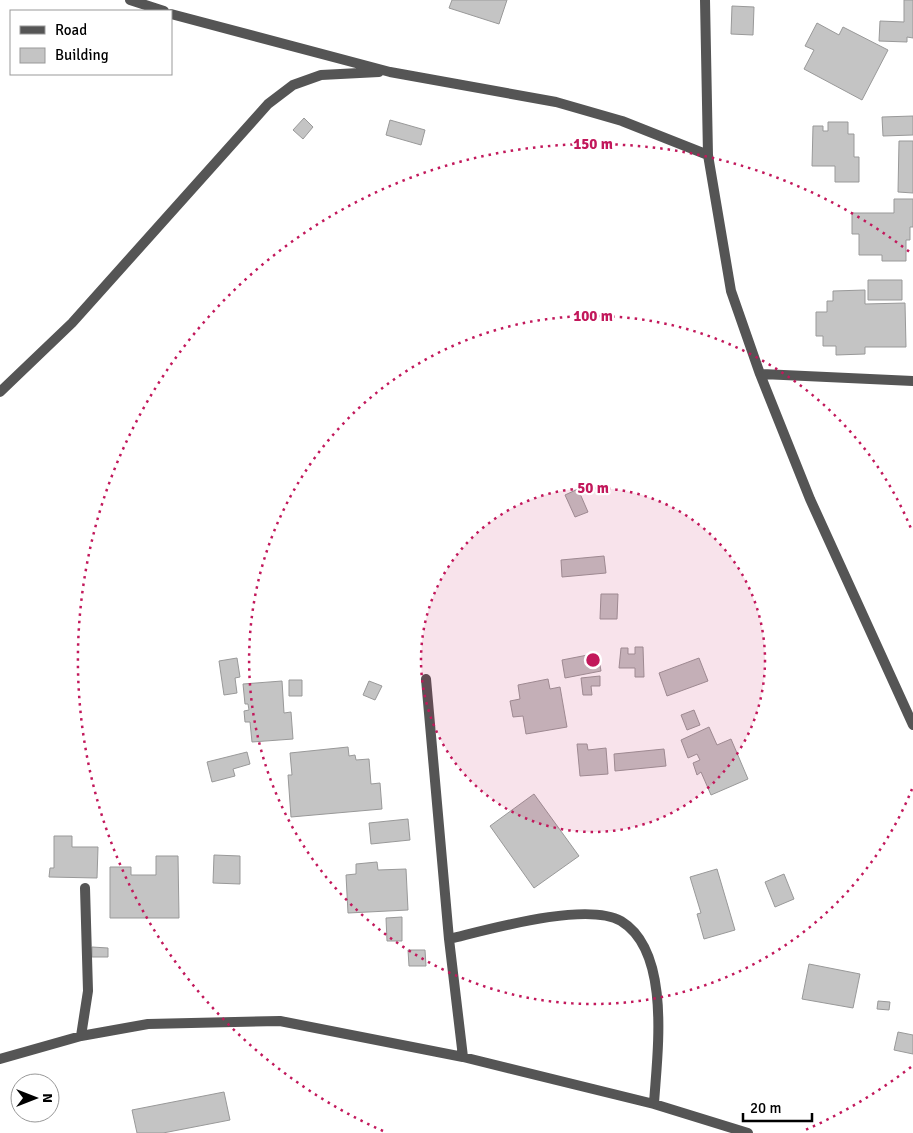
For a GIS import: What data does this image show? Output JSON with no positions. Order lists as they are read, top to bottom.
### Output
{
  "legend": ["Road", "Building"],
  "scale_bar": "20 m",
  "north": "right",
  "rings": ["150 m", "100 m", "50 m"]
}
